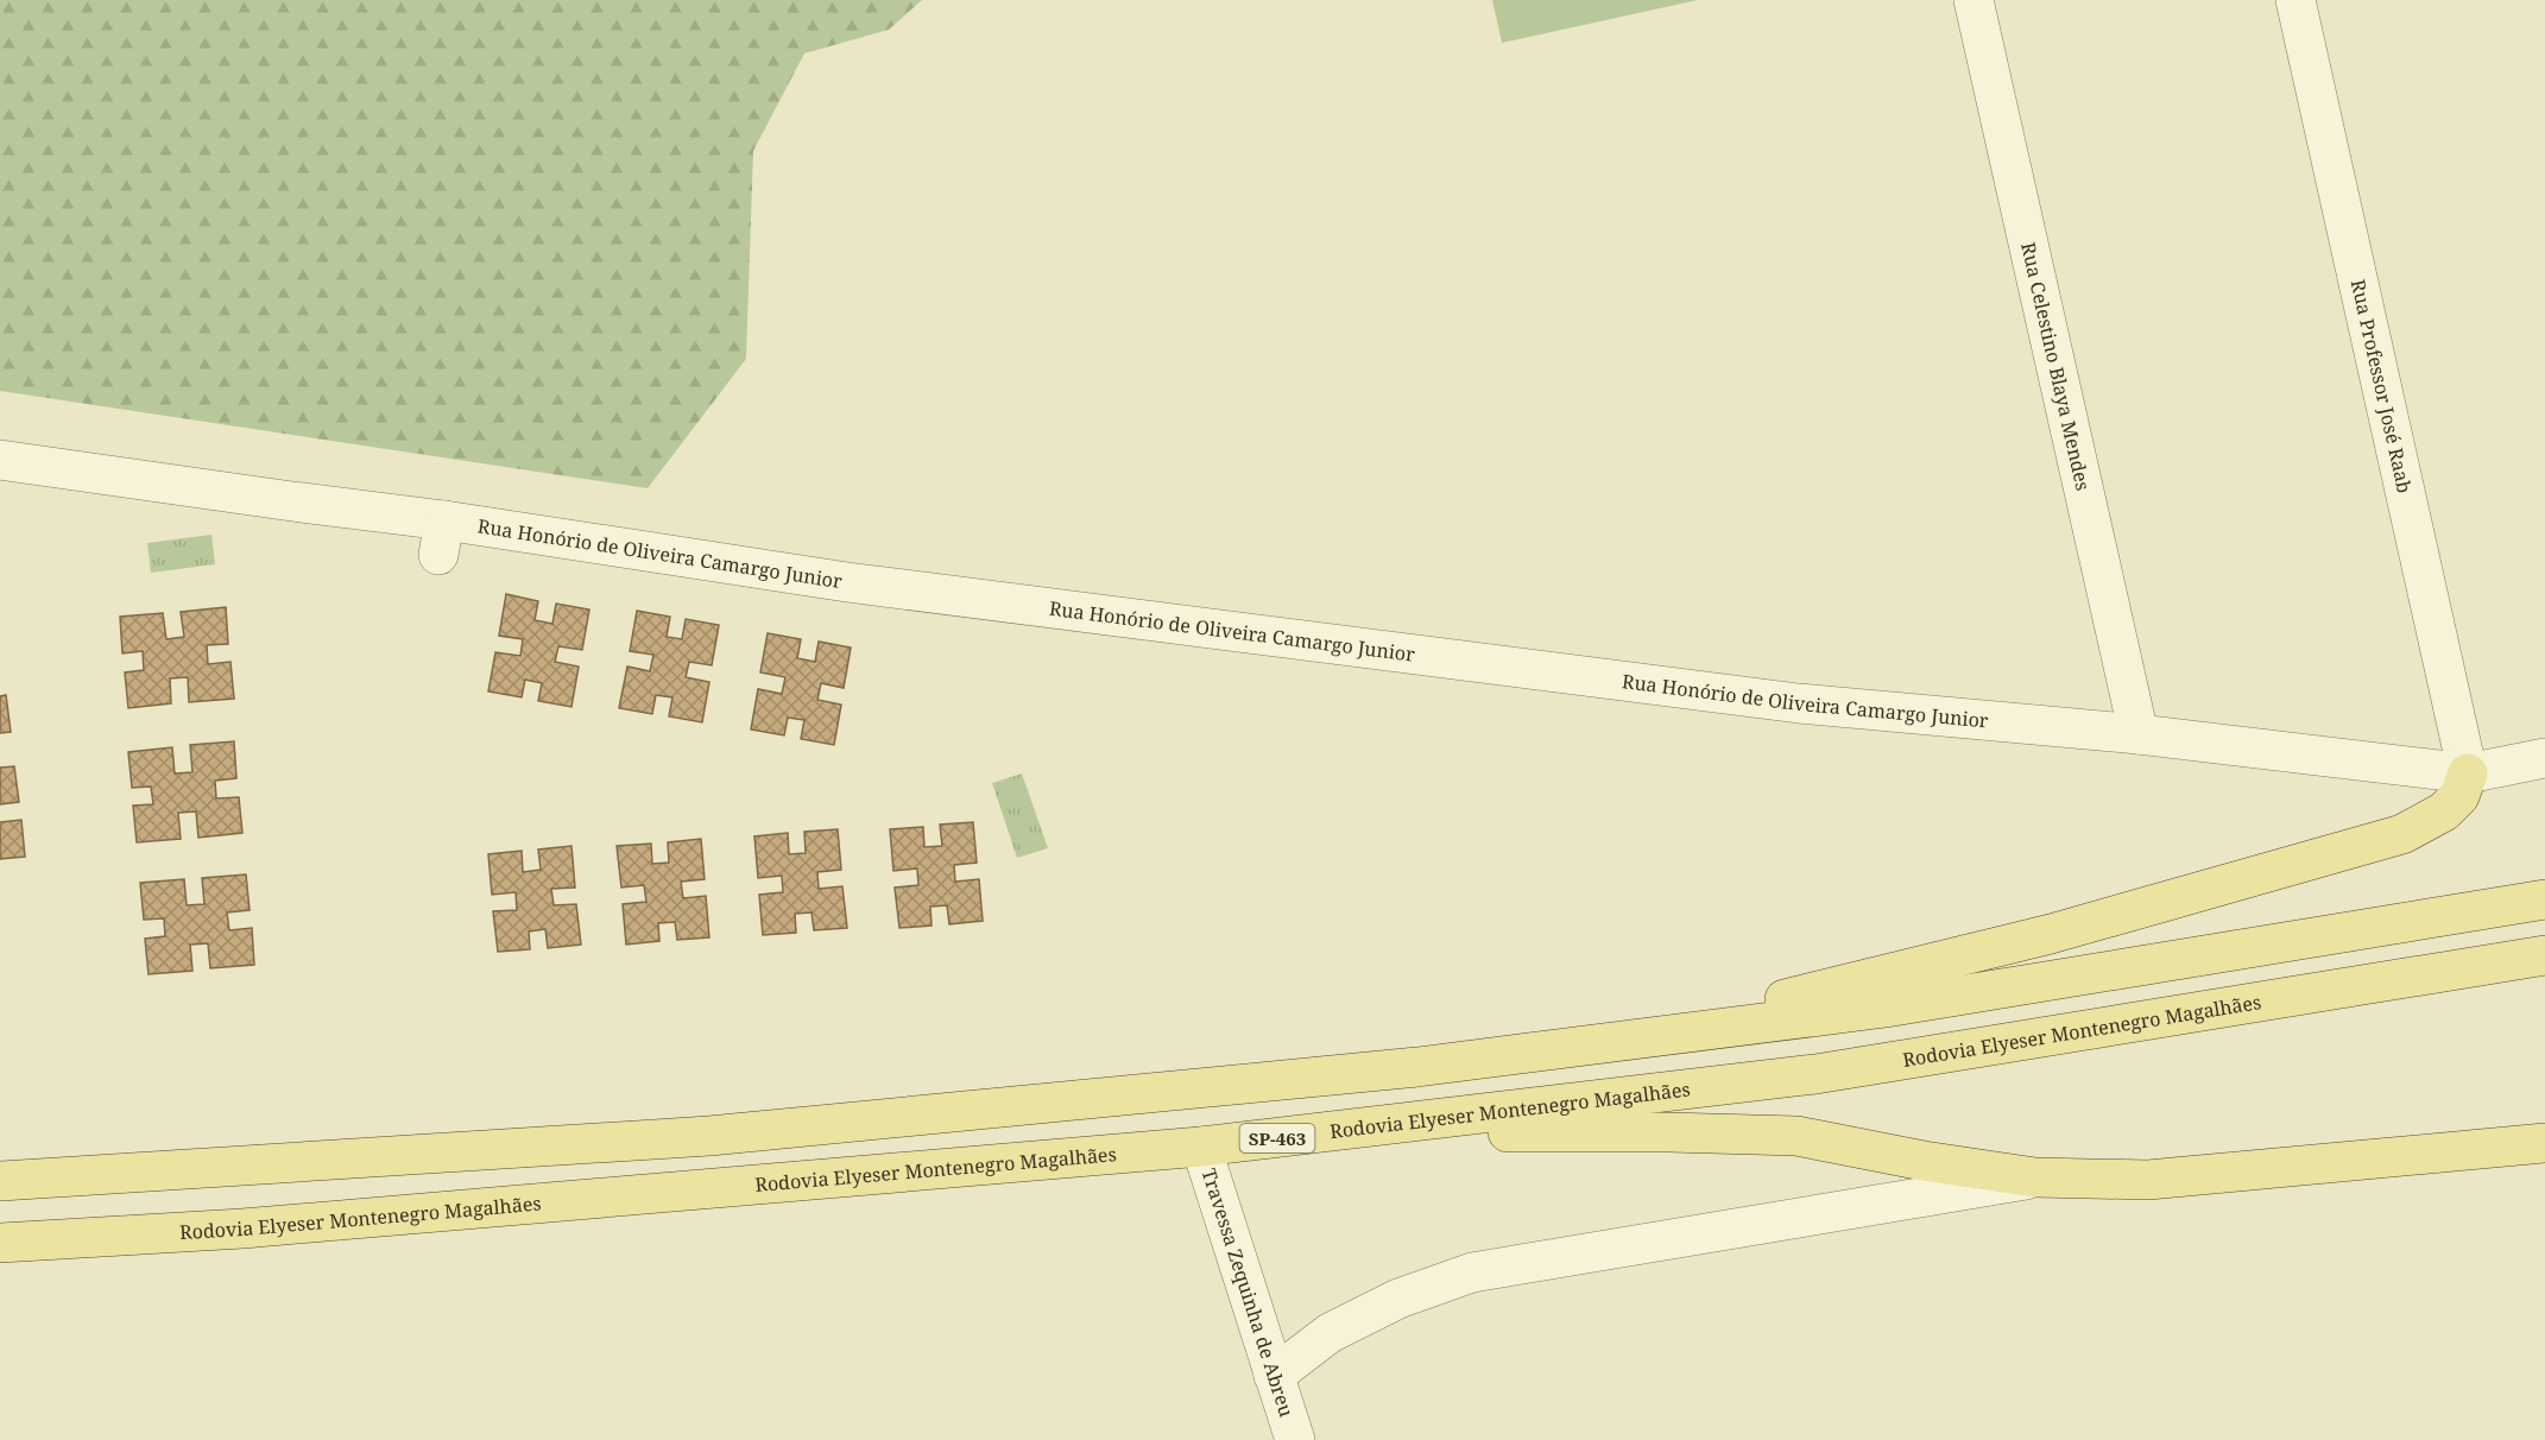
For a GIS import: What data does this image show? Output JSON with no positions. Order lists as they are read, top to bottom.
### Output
{
  "streets": {
    "main road": ["Rodovia Elyeser Montenegro Magalhães", "SP-463"],
    "street": [
      "Rua Celestino Blaya Mendes",
      "Rua Professor José Raab",
      "Rua Honório de Oliveira Camargo Junior",
      "Travessa Zequinha de Abreu"
    ]
  },
  "crossings": [
    ["Rua Celestino Blaya Mendes", "Rua Honório de Oliveira Camargo Junior"],
    ["Rua Professor José Raab", "Rua Honório de Oliveira Camargo Junior"],
    ["Rodovia Elyeser Montenegro Magalhães", "Travessa Zequinha de Abreu"]
  ]
}
